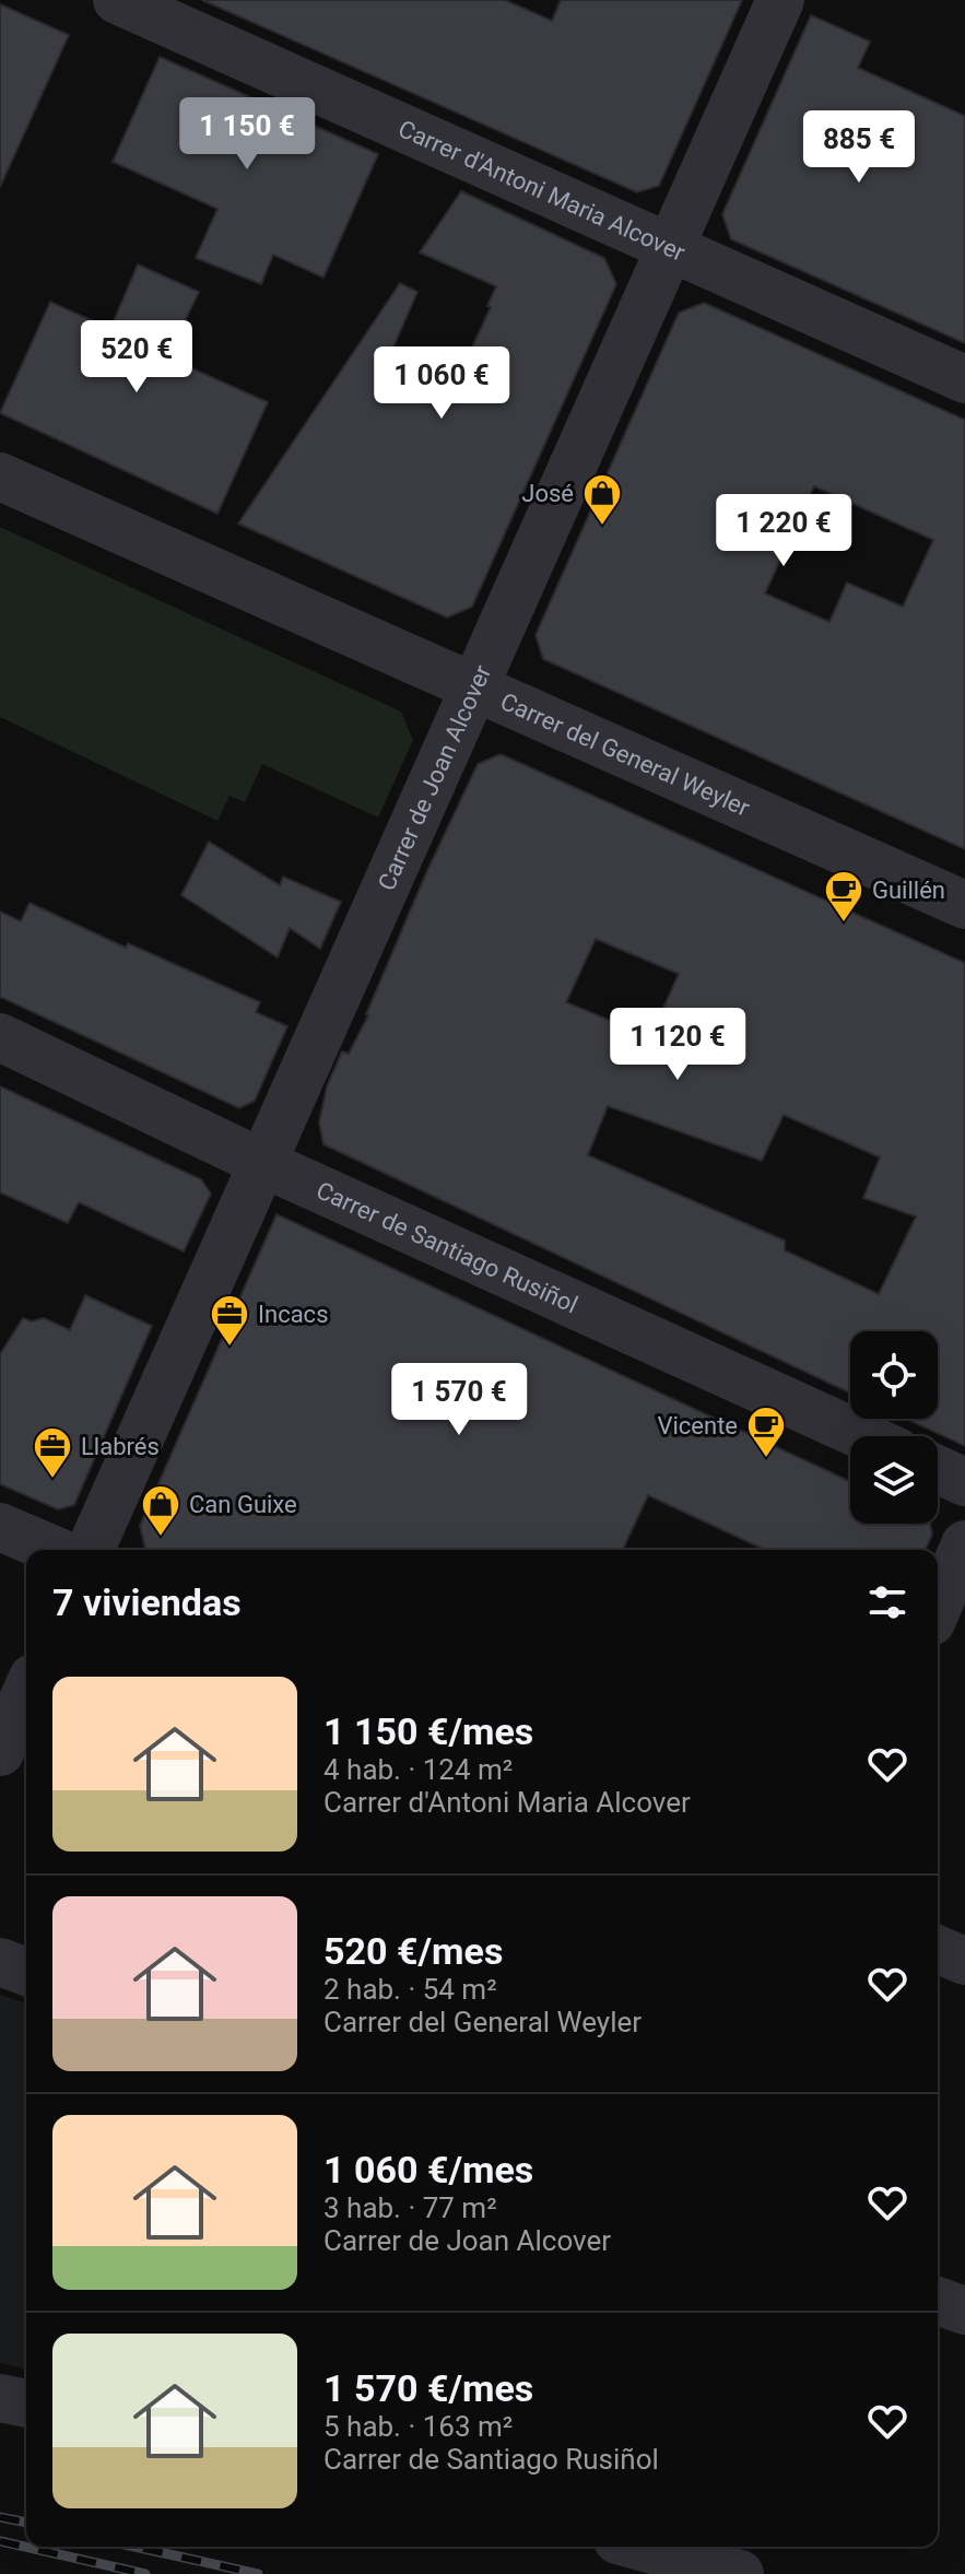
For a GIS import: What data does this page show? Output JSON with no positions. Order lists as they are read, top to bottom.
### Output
{
  "streets": {
    "street": [
      "Carrer d'Antoni Maria Alcover",
      "Carrer del General Weyler",
      "Carrer de Joan Alcover",
      "Carrer de Santiago Rusiñol"
    ]
  },
  "crossings": [
    ["Carrer d'Antoni Maria Alcover", "Carrer de Joan Alcover"],
    ["Carrer del General Weyler", "Carrer de Joan Alcover"],
    ["Carrer de Joan Alcover", "Carrer de Santiago Rusiñol"]
  ],
  "places": {
    "shop": ["José", "Can Guixe"],
    "cafe": ["Guillén", "Vicente"],
    "office": ["Incacs", "Llabrés"]
  },
  "page": {
    "price": [
      "1 150 €",
      "885 €",
      "520 €",
      "1 060 €",
      "1 220 €",
      "1 120 €",
      "1 570 €"
    ],
    "heading": "7 viviendas",
    "list": [
      {
        "name": "1 150 €/mes",
        "note": "4 hab. · 124 m² · Carrer d'Antoni Maria Alcover"
      },
      {
        "name": "520 €/mes",
        "note": "2 hab. · 54 m² · Carrer del General Weyler"
      },
      {
        "name": "1 060 €/mes",
        "note": "3 hab. · 77 m² · Carrer de Joan Alcover"
      },
      {
        "name": "1 570 €/mes",
        "note": "5 hab. · 163 m² · Carrer de Santiago Rusiñol"
      }
    ]
  }
}
